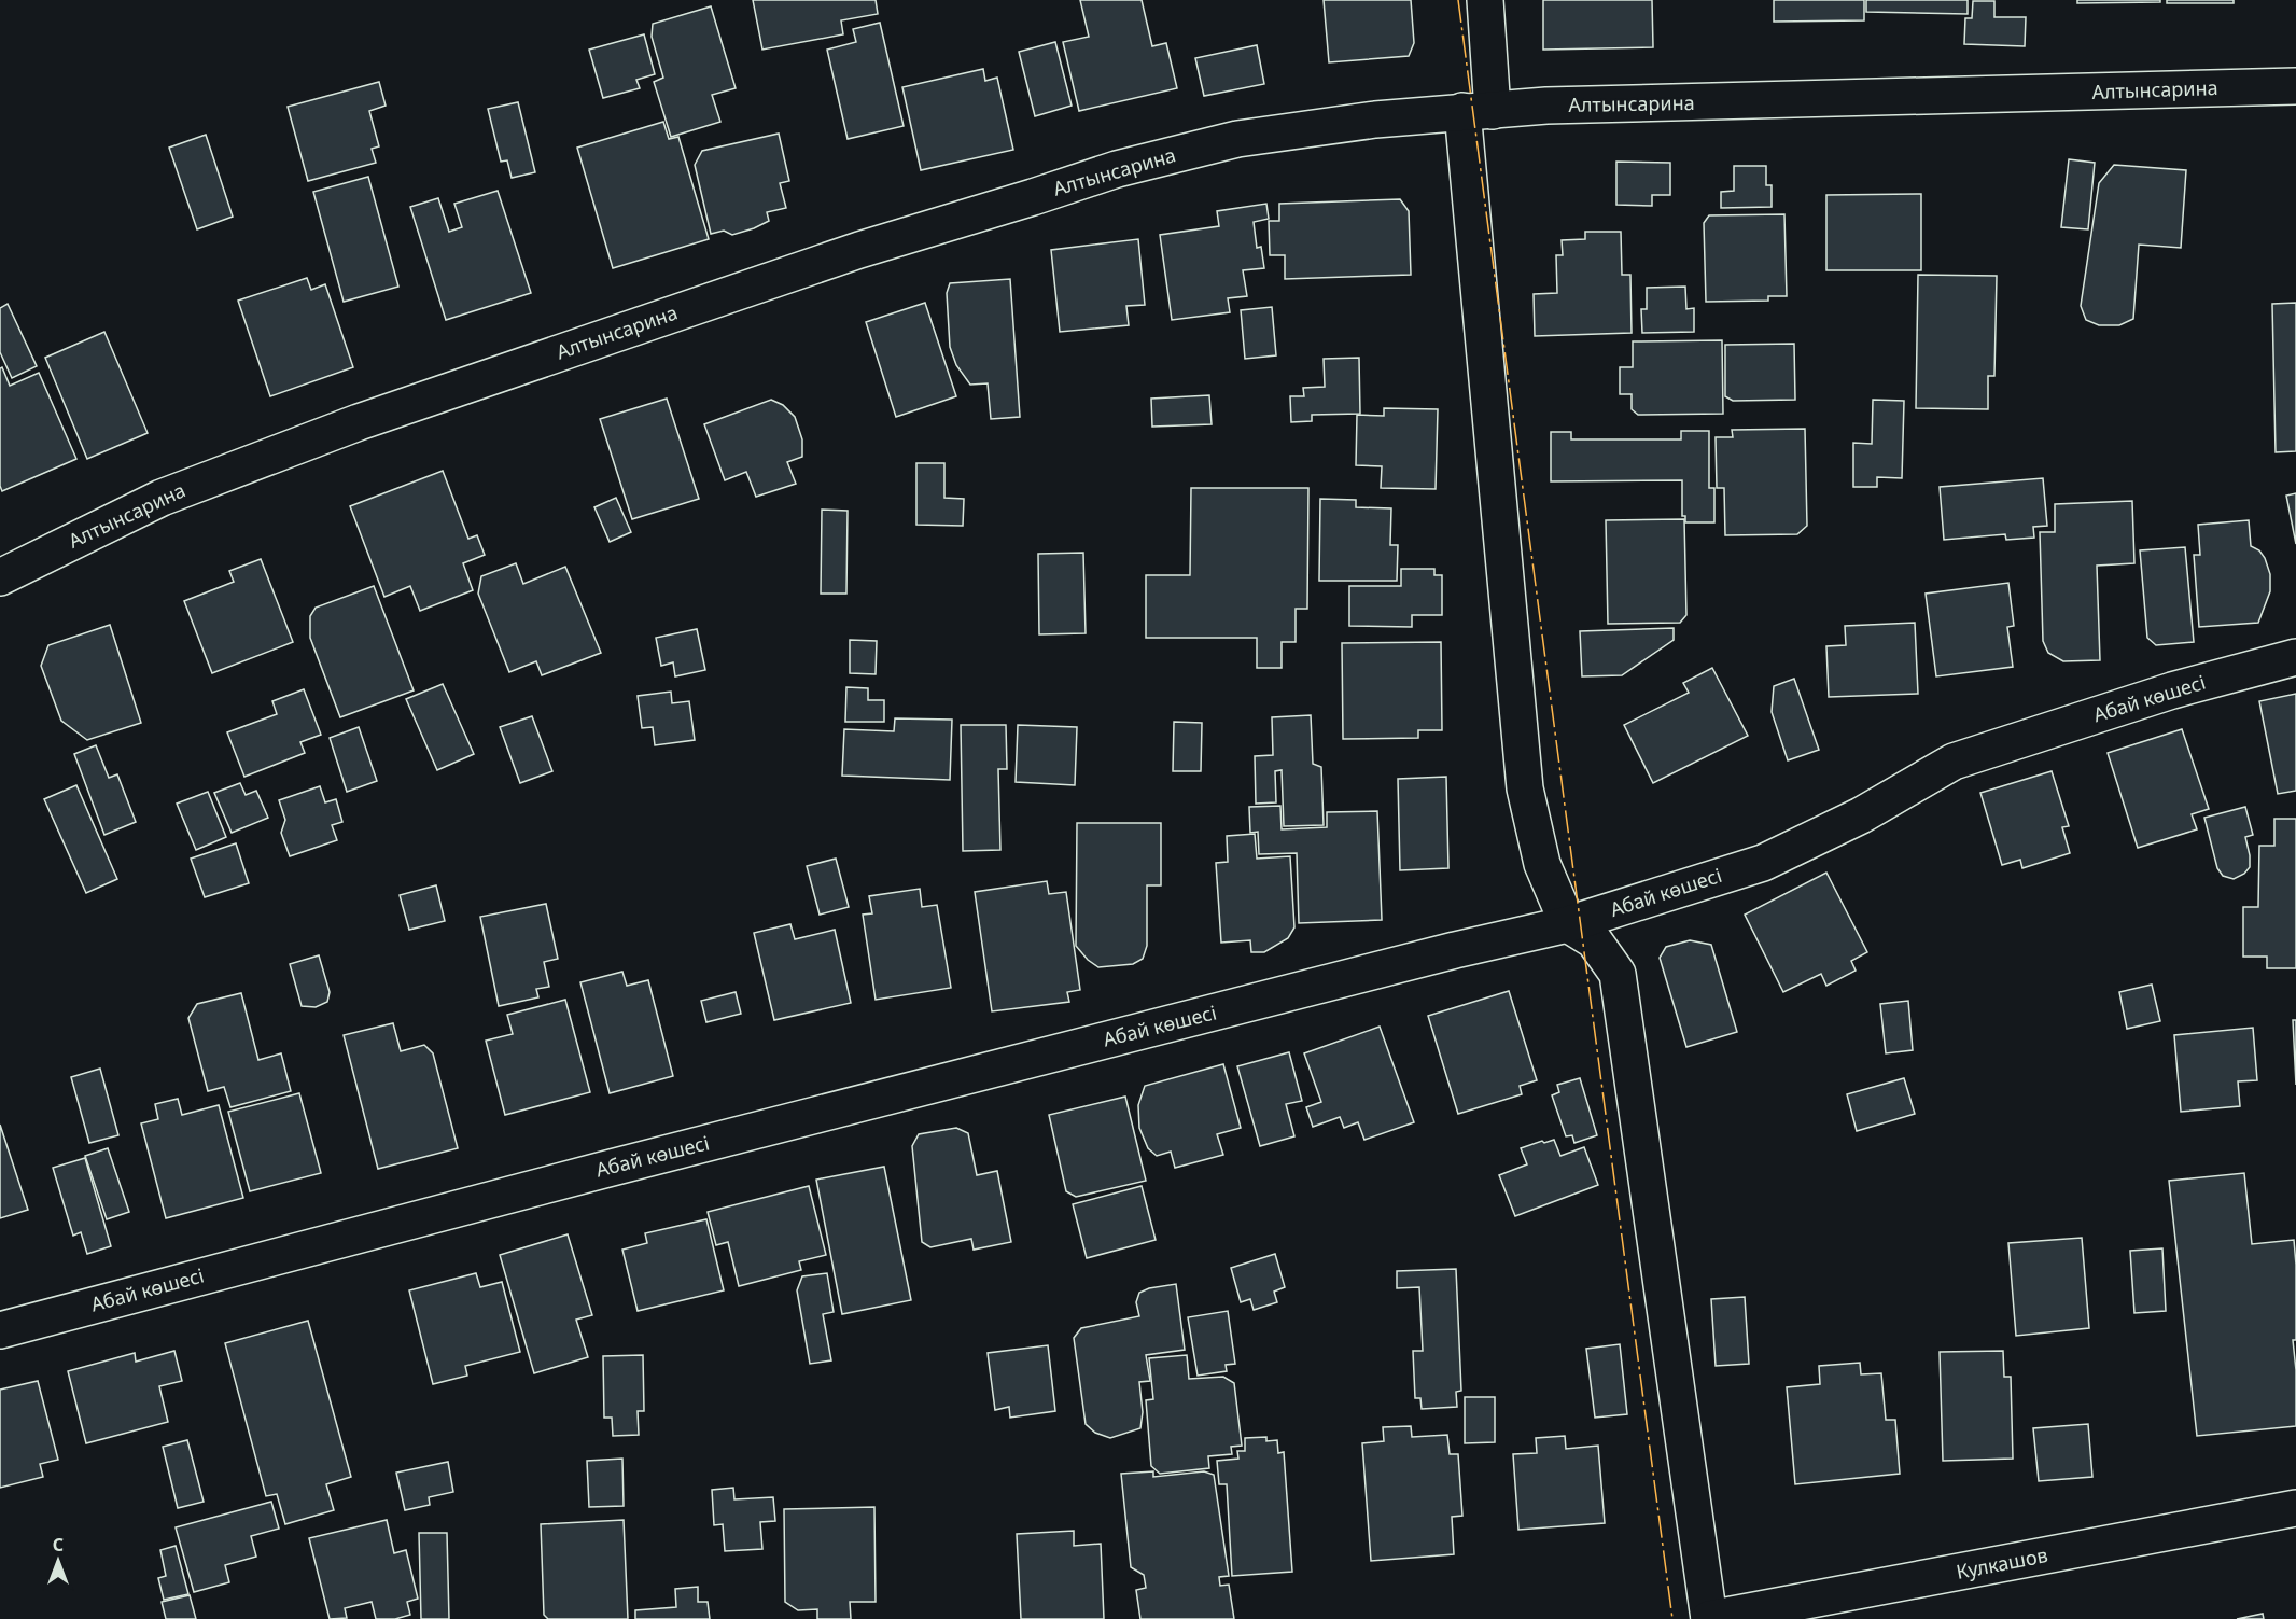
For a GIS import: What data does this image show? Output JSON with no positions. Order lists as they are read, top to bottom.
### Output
{
  "streets": {
    "street": ["Алтынсарина", "Абай көшесі", "Кулкашов"]
  },
  "north": "top"
}
